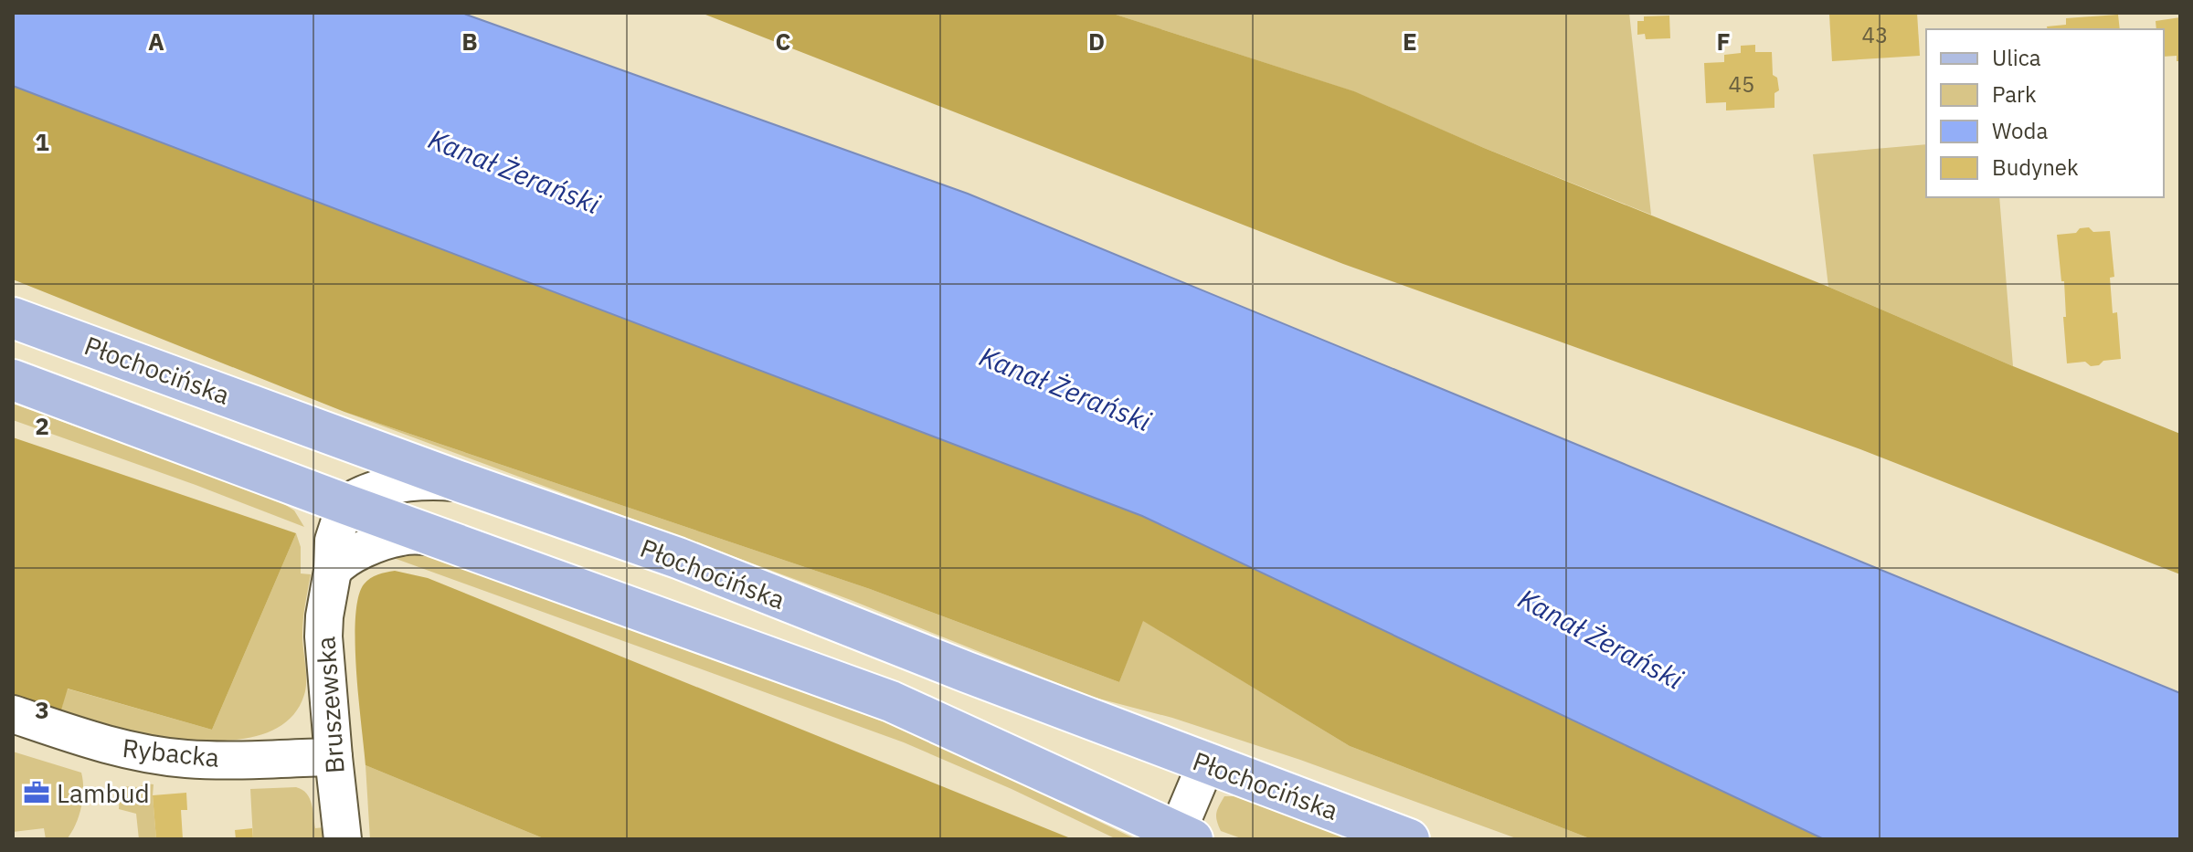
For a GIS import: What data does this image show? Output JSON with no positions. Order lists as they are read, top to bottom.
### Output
{
  "streets": {
    "main road": ["Płochocińska"],
    "street": ["Bruszewska", "Rybacka"]
  },
  "crossings": [
    ["Bruszewska", "Rybacka"]
  ],
  "water": ["Kanał Żerański"],
  "places": {
    "office": ["Lambud"]
  },
  "house_numbers": ["43", "45"],
  "legend": [
    "Ulica",
    "Park",
    "Woda",
    "Budynek"
  ],
  "grid": {
    "columns": [
      "A",
      "B",
      "C",
      "D",
      "E",
      "F"
    ],
    "rows": ["1", "2", "3"]
  }
}
